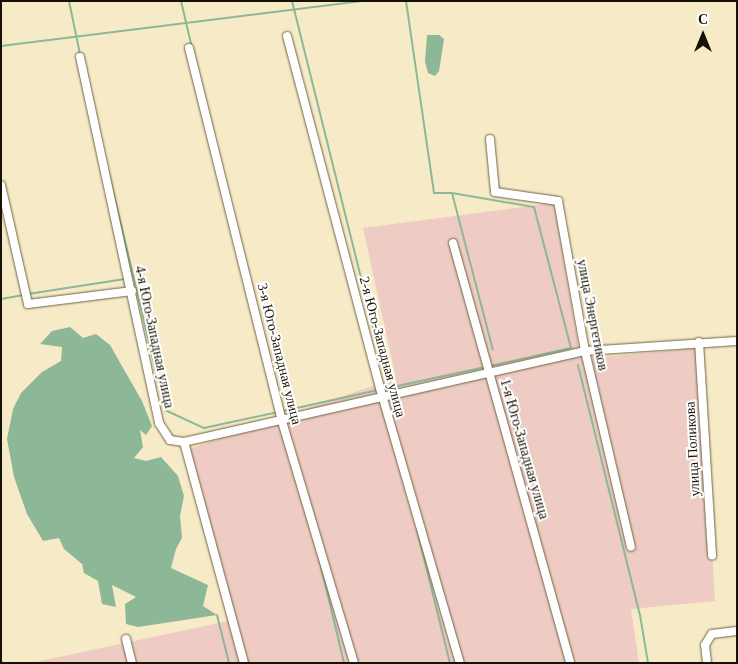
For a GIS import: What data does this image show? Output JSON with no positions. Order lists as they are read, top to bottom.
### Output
{
  "streets": {
    "street": [
      "улица Энергетиков",
      "4-я Юго-Западная улица",
      "2-я Юго-Западная улица",
      "3-я Юго-Западная улица",
      "1-я Юго-Западная улица",
      "улица Поликова"
    ]
  },
  "north": "top"
}
